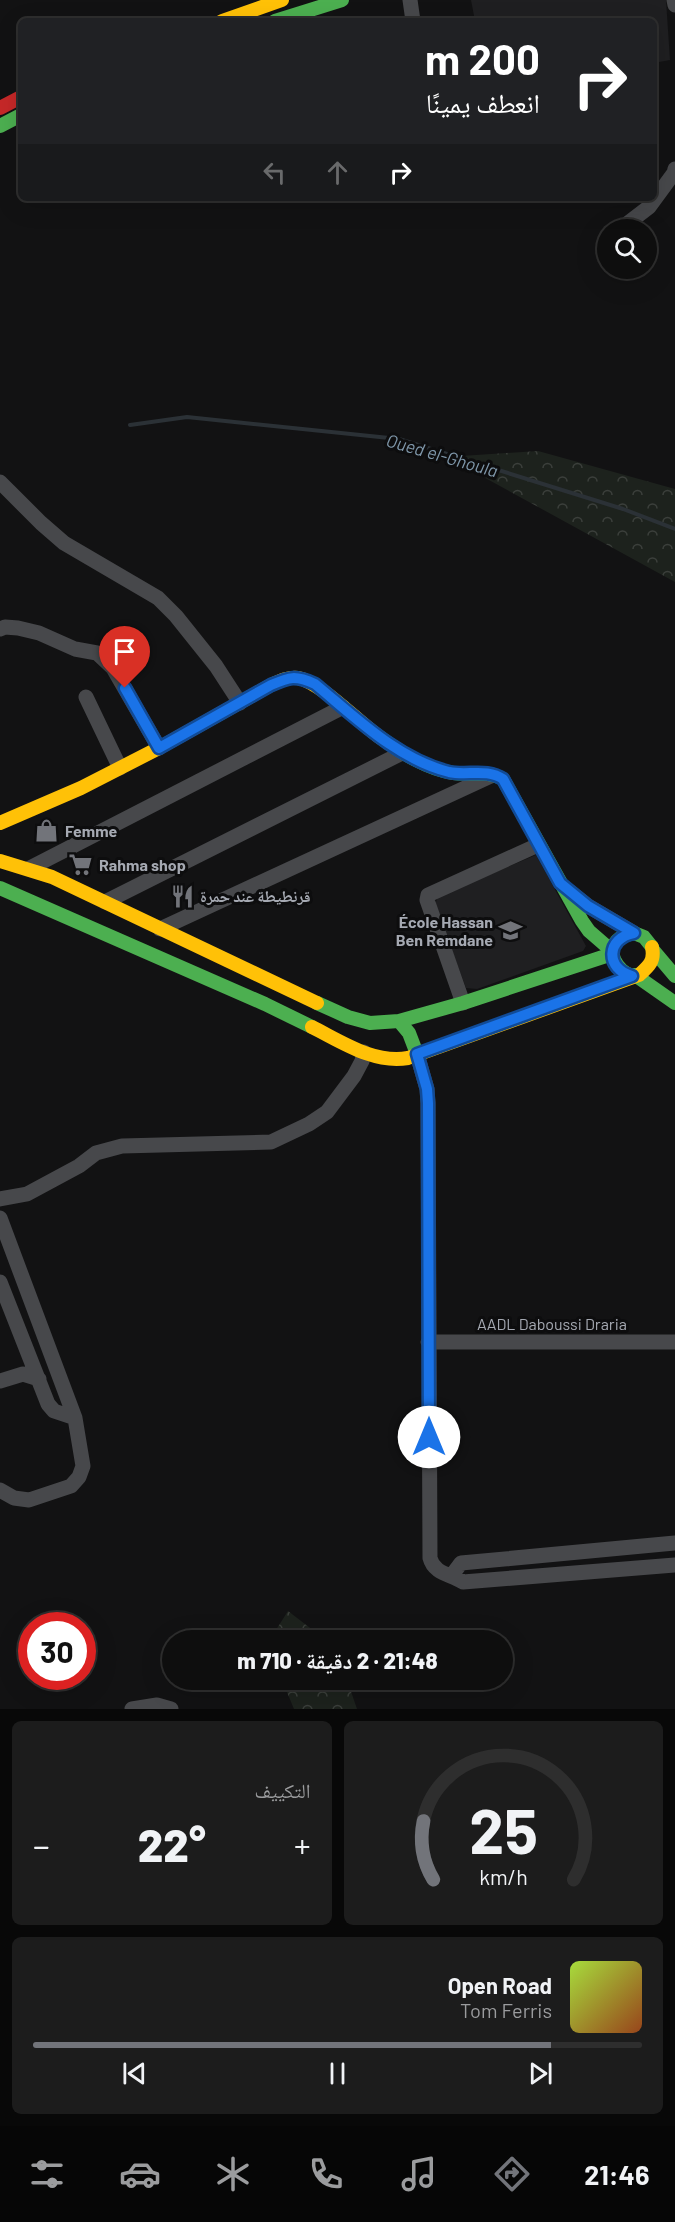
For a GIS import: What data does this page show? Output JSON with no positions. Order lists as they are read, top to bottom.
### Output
{
  "streets": {
    "street": ["AADL Daboussi Draria"]
  },
  "water": ["Oued el-Ghoula"],
  "places": {
    "shop": ["Femme"],
    "supermarket": ["Rahma shop"],
    "restaurant": ["قرنطيطة عند حمرة"],
    "school or university": ["École Hassan Ben Remdane"]
  },
  "page": {
    "turn": ["200 m", "انعطف يمينًا"],
    "limit": "30",
    "trip": "21:48 · 2 دقيقة · 710 m",
    "tile": "التكييف",
    "heat": ["−", "22°", "+"],
    "song": ["Open Road", "Tom Ferris"],
    "tabs": "21:46",
    "gauge": ["25", "km/h"]
  }
}
